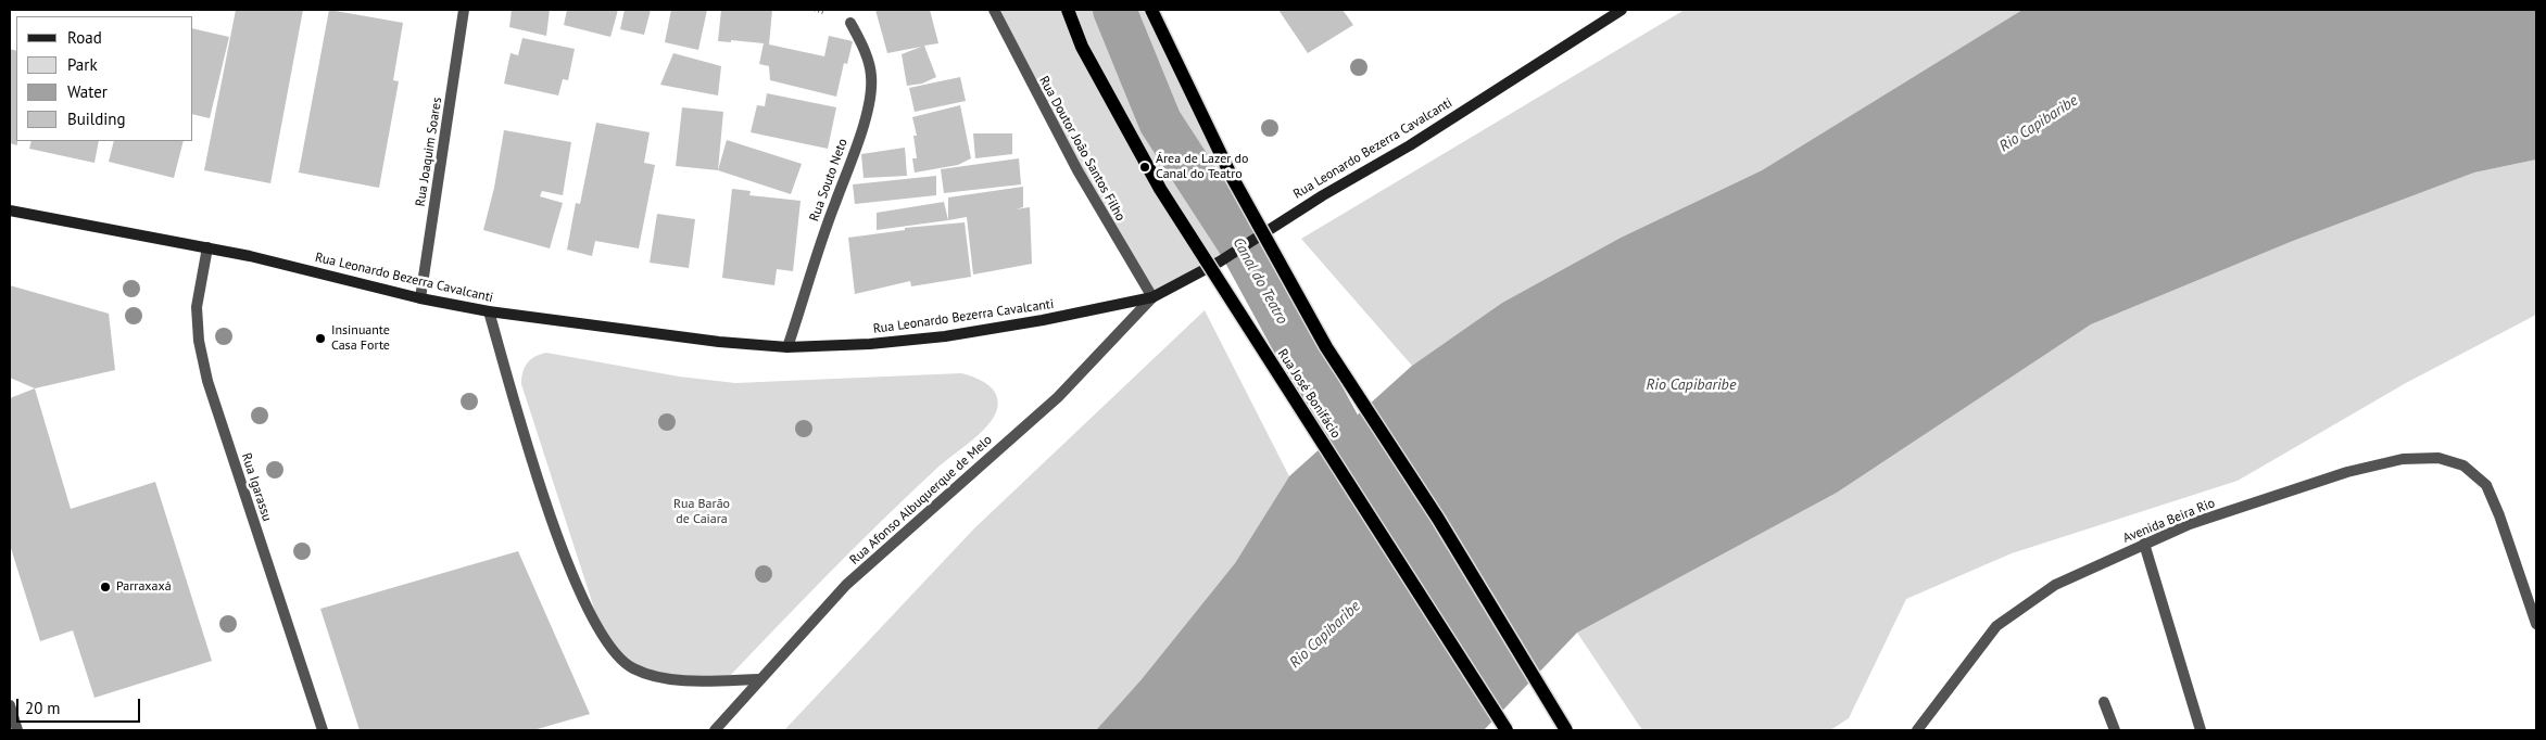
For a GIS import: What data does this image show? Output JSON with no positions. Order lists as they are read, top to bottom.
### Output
{
  "streets": {
    "main road": ["Rua Leonardo Bezerra Cavalcanti", "Rua José Bonifácio"],
    "street": [
      "Rua Doutor João Santos Filho",
      "Rua Joaquim Soares",
      "Rua Souto Neto",
      "Rua Igarassu",
      "Rua Afonso Albuquerque de Melo",
      "Avenida Beira Rio"
    ]
  },
  "crossings": [
    ["Rua Doutor João Santos Filho", "Rua Leonardo Bezerra Cavalcanti"],
    ["Rua Doutor João Santos Filho", "Rua Afonso Albuquerque de Melo"],
    ["Rua Leonardo Bezerra Cavalcanti", "Rua Joaquim Soares"],
    ["Rua Leonardo Bezerra Cavalcanti", "Rua Souto Neto"],
    ["Rua Leonardo Bezerra Cavalcanti", "Rua Igarassu"],
    ["Rua Leonardo Bezerra Cavalcanti", "Rua Afonso Albuquerque de Melo"]
  ],
  "water": ["Rio Capibaribe", "Canal do Teatro"],
  "parks": ["Rua Barão de Caiara"],
  "places": ["Área de Lazer do Canal do Teatro", "Insinuante Casa Forte", "Parraxaxá"],
  "legend": [
    "Road",
    "Park",
    "Water",
    "Building"
  ],
  "scale_bar": "20 m"
}
